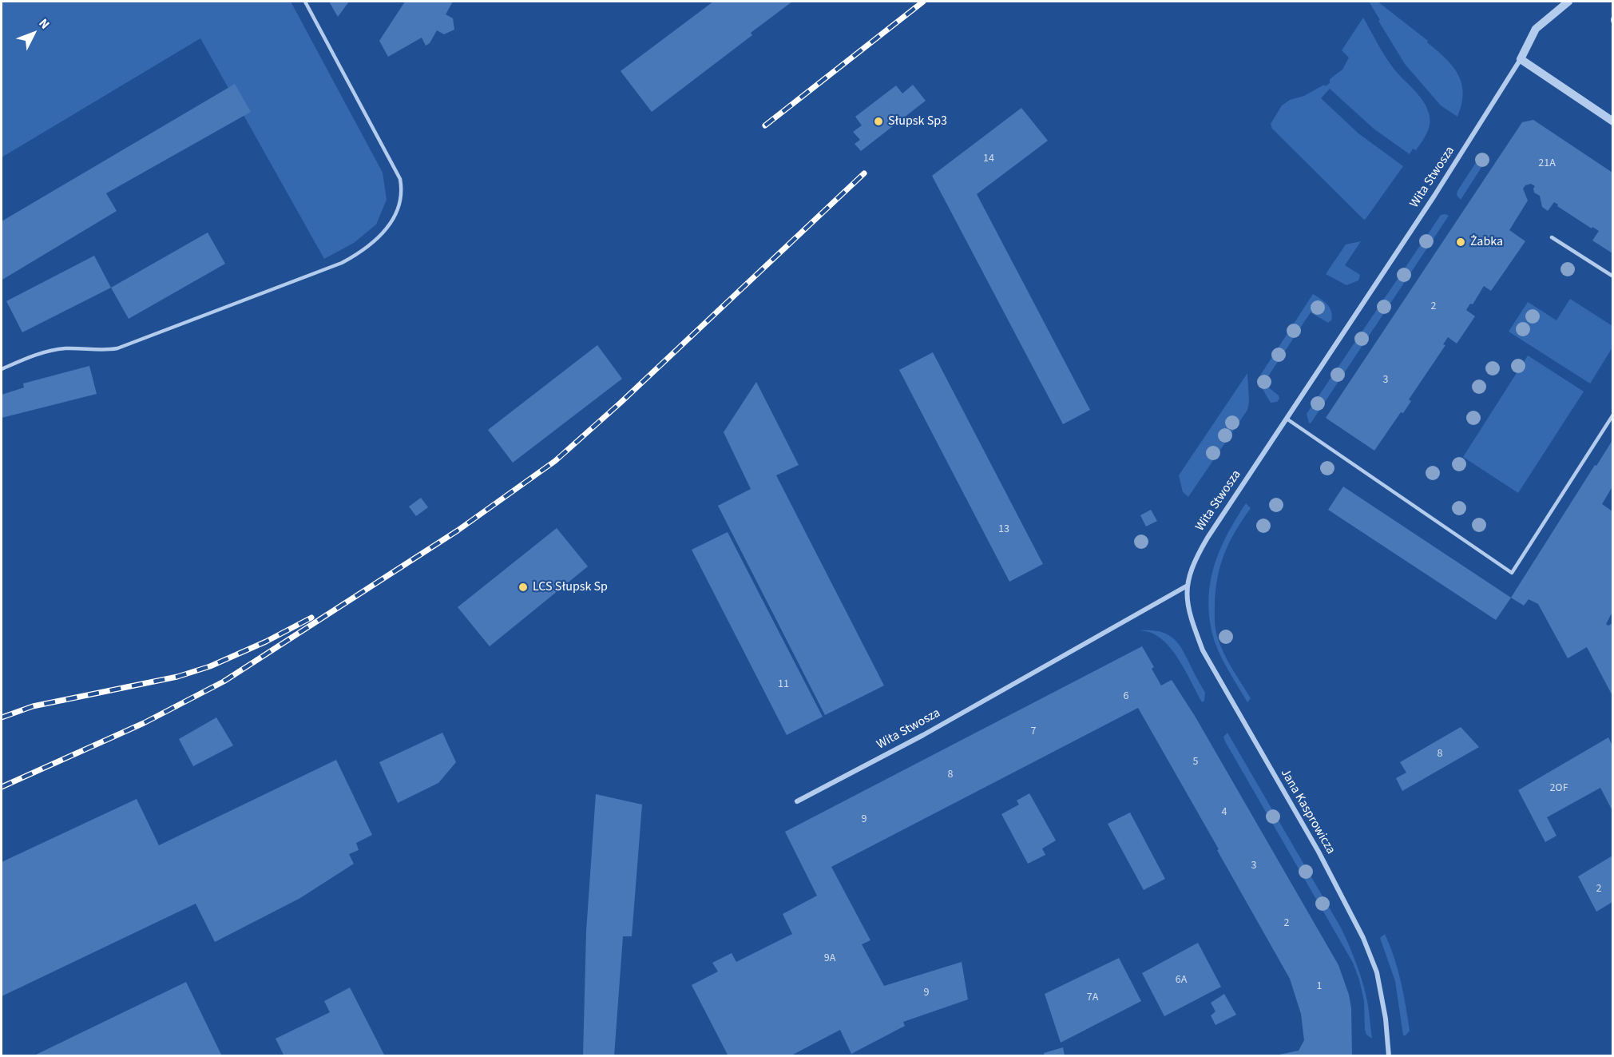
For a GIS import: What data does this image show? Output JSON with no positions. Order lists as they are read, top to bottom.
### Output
{
  "streets": {
    "street": ["Wita Stwosza", "Jana Kasprowicza"]
  },
  "crossings": [
    ["Wita Stwosza", "Jana Kasprowicza"]
  ],
  "places": ["Słupsk Sp3", "Żabka", "LCS Słupsk Sp"],
  "house_numbers": [
    "14",
    "21A",
    "2",
    "3",
    "13",
    "11",
    "6",
    "7",
    "8",
    "5",
    "8",
    "2OF",
    "4",
    "9",
    "3",
    "2",
    "2",
    "9A",
    "6A",
    "1",
    "9",
    "7A"
  ],
  "north": "top right"
}
